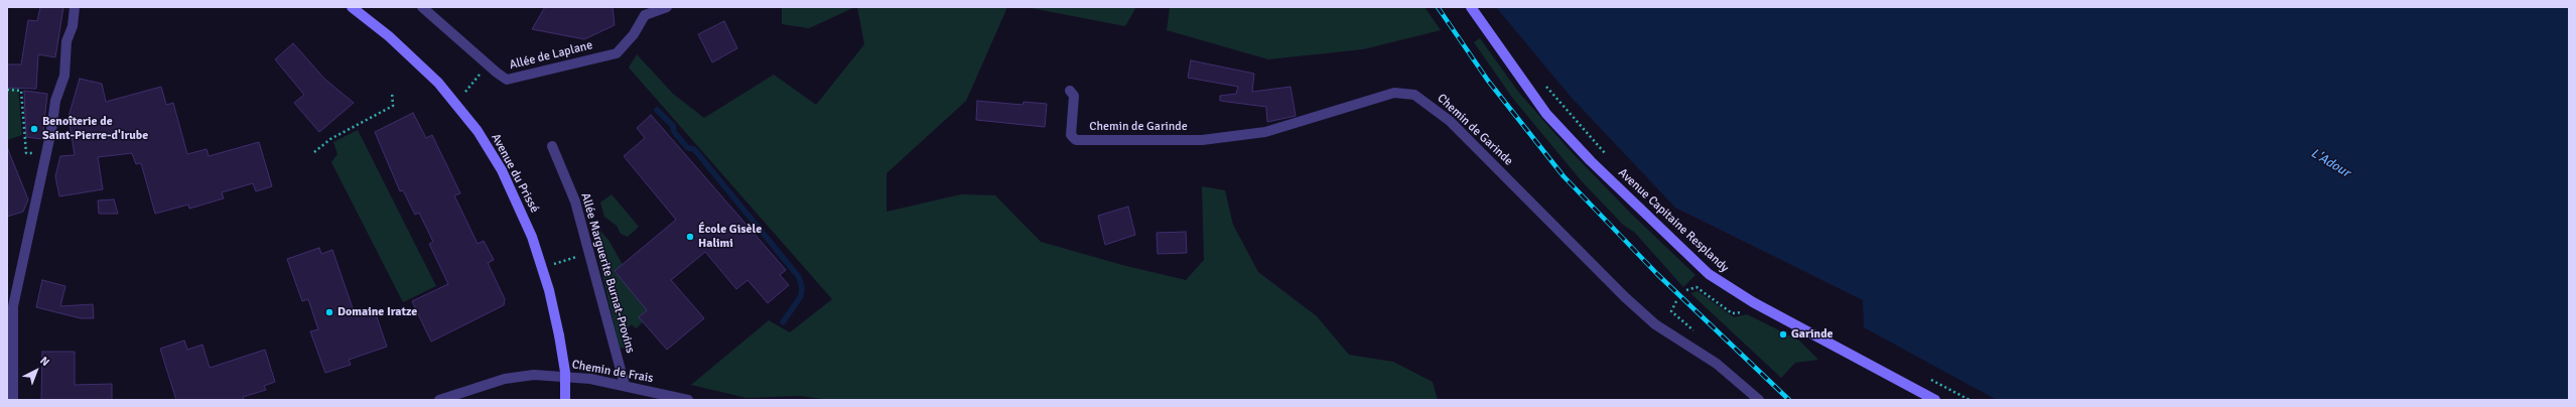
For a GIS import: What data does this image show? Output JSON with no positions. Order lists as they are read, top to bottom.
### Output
{
  "streets": {
    "main road": ["Avenue du Prissé", "Avenue Capitaine Resplandy"],
    "street": [
      "Allée de Laplane",
      "Chemin de Garinde",
      "Allée Marguerite Burnat-Provins",
      "Chemin de Frais"
    ]
  },
  "crossings": [
    ["Allée Marguerite Burnat-Provins", "Chemin de Frais"]
  ],
  "water": ["L'Adour"],
  "places": [
    "Benoîterie de Saint-Pierre-d'Irube",
    "École Gisèle Halimi",
    "Domaine Iratze",
    "Garinde"
  ],
  "north": "top right"
}
